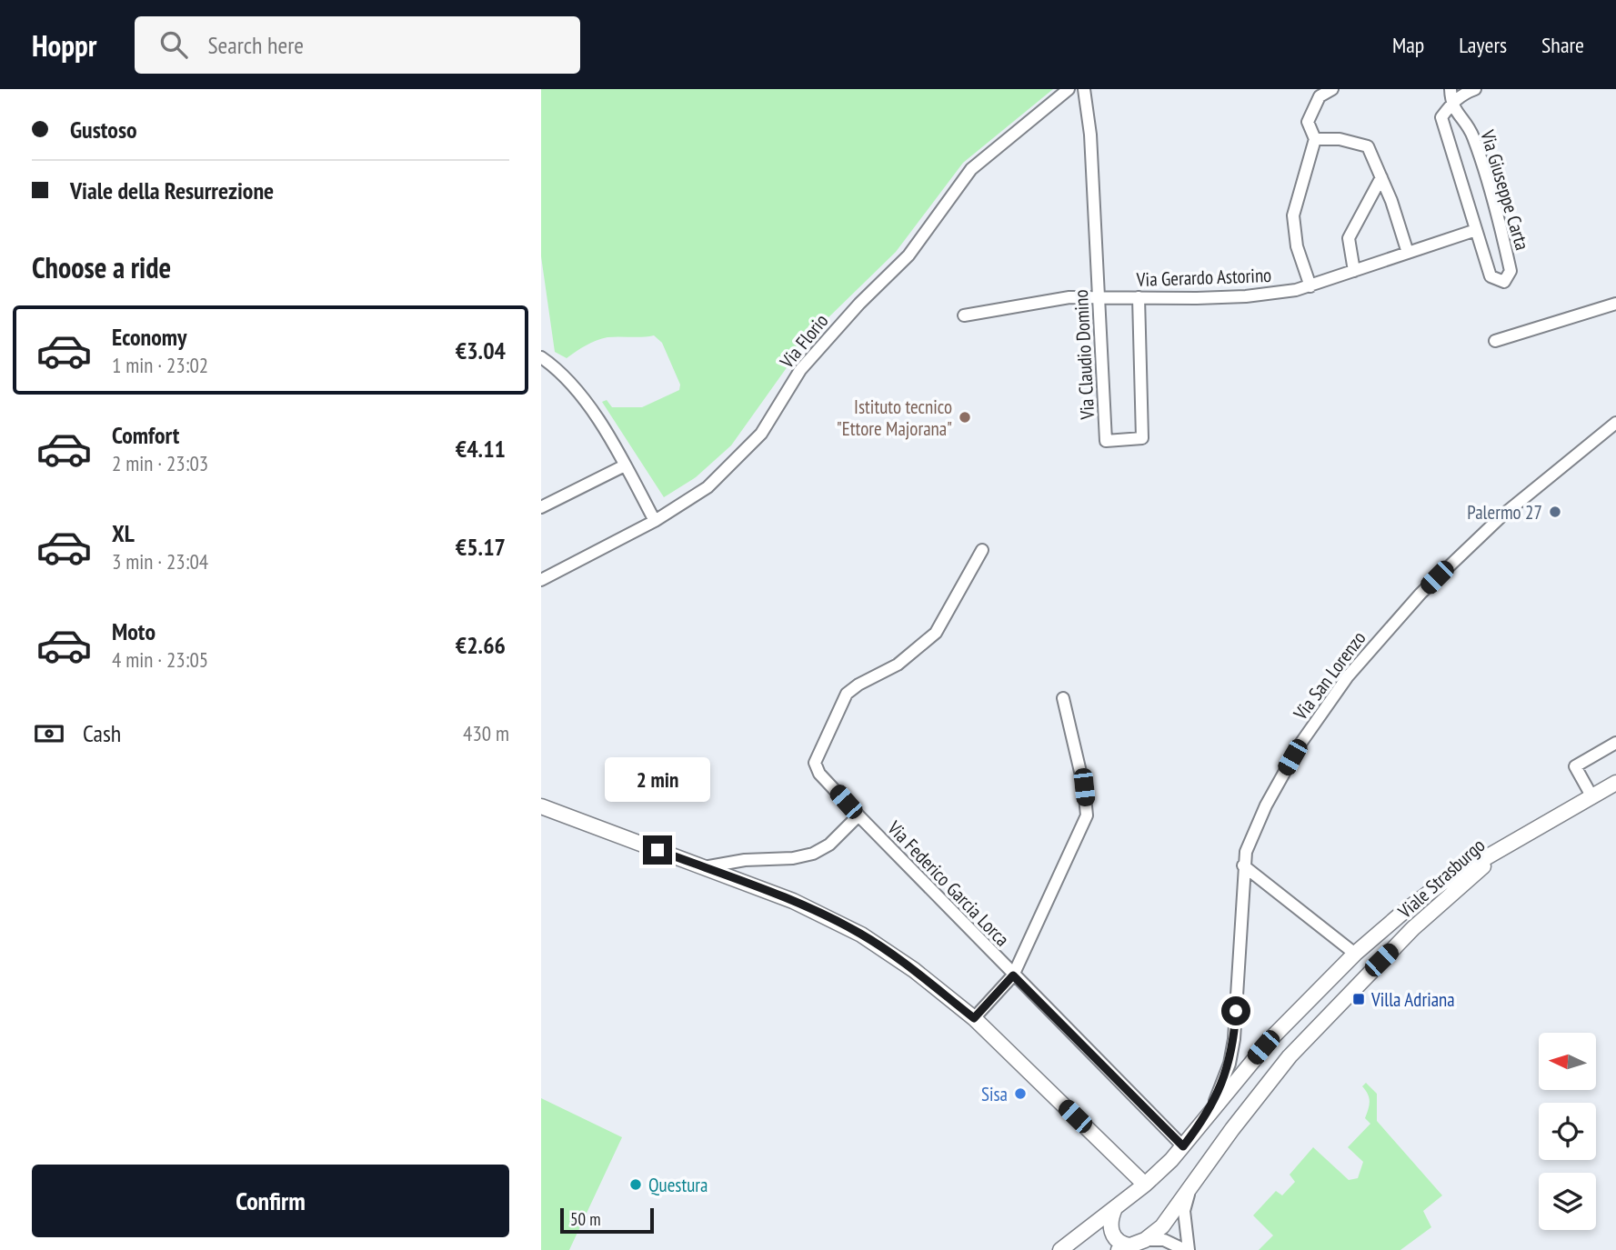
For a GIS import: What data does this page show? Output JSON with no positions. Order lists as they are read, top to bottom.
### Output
{
  "streets": {
    "street": [
      "Via Giuseppe Carta",
      "Via Gerardo Astorino",
      "Via Florio",
      "Via Claudio Domino",
      "Via San Lorenzo",
      "Viale Strasburgo",
      "Via Federico Garcia Lorca"
    ]
  },
  "crossings": [
    ["Via Giuseppe Carta", "Via Gerardo Astorino"],
    ["Via Gerardo Astorino", "Via Claudio Domino"],
    ["Via San Lorenzo", "Viale Strasburgo"],
    ["Viale Strasburgo", "Via Federico Garcia Lorca"]
  ],
  "places": {
    "other": [
      "Istituto tecnico \"Ettore Majorana\"",
      "Palermo 27",
      "Sisa",
      "Questura"
    ],
    "transit": ["Villa Adriana"]
  },
  "scale_bar": "50 m",
  "north": "left",
  "page": {
    "header": "Hoppr",
    "search": "Search here",
    "nav": ["Map", "Layers", "Share"],
    "banner": ["Gustoso", "Viale della Resurrezione"],
    "heading": "Choose a ride",
    "list": [
      {
        "name": "Economy",
        "note": "1 min · 23:02",
        "value": "€3.04"
      },
      {
        "name": "Comfort",
        "note": "2 min · 23:03",
        "value": "€4.11"
      },
      {
        "name": "XL",
        "note": "3 min · 23:04",
        "value": "€5.17"
      },
      {
        "name": "Moto",
        "note": "4 min · 23:05",
        "value": "€2.66"
      }
    ],
    "pay": ["Cash", "430 m"],
    "bubble": "2 min",
    "buttons": "Confirm",
    "scale": "50 m"
  }
}
